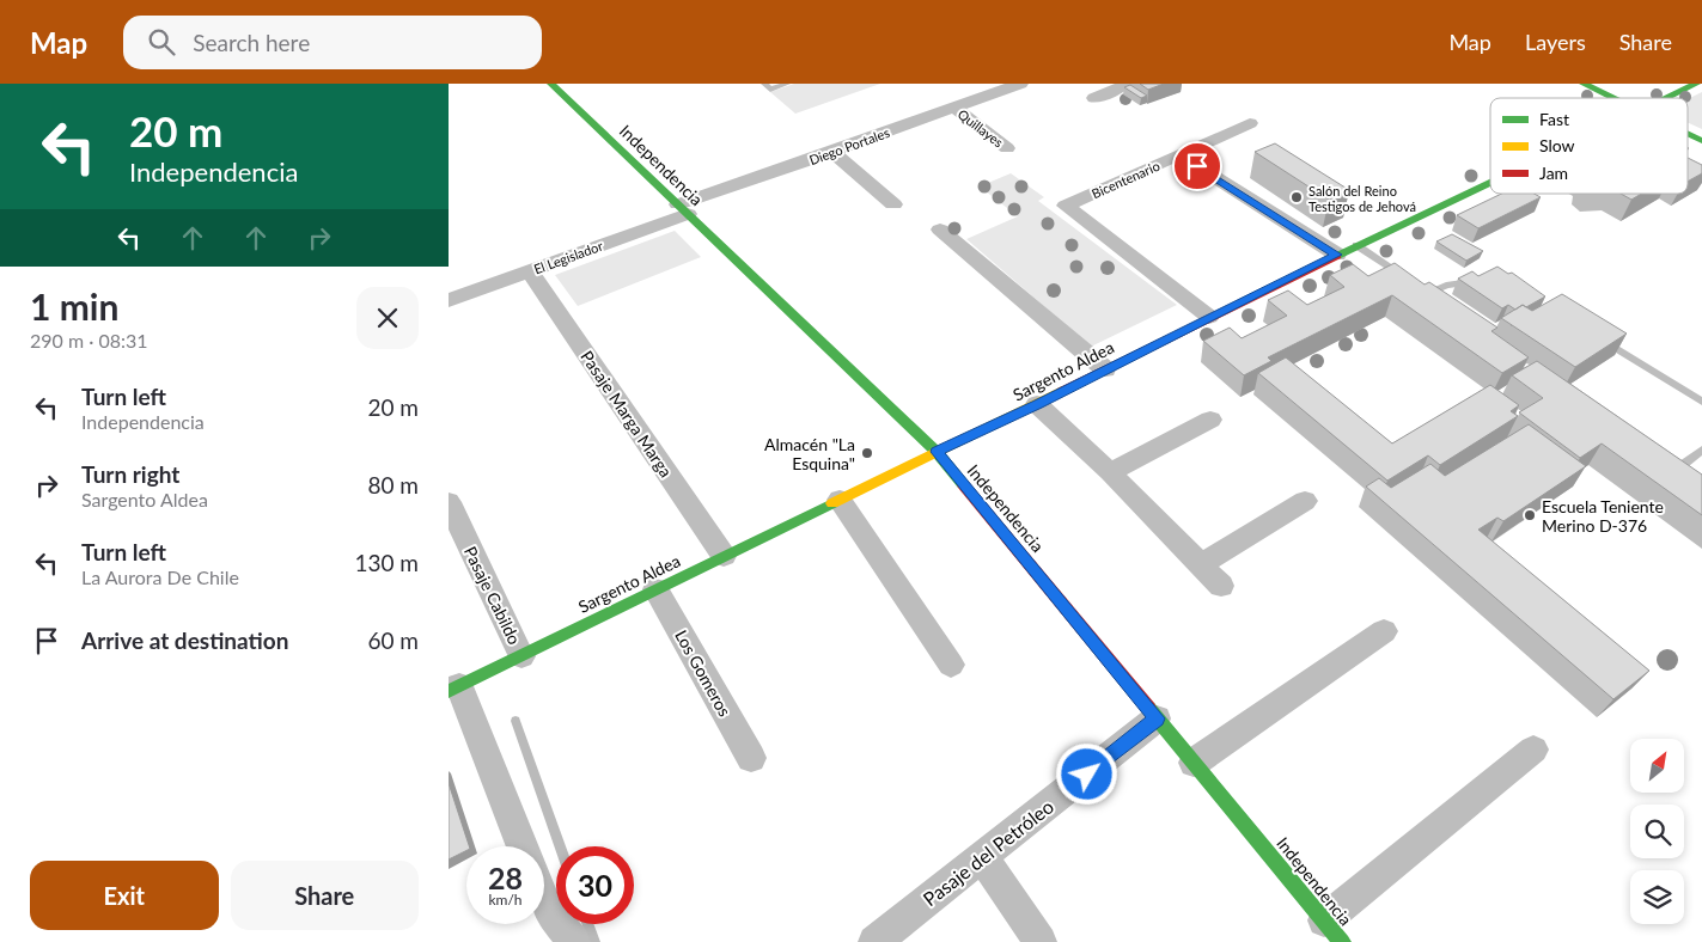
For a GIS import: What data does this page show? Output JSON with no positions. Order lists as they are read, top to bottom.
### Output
{
  "streets": {
    "street": [
      "Quillayes",
      "Diego Portales",
      "Independencia",
      "Bicentenario",
      "El Legislador",
      "Sargento Aldea",
      "Pasaje Marga Marga",
      "Pasaje Cabildo",
      "Los Gomeros",
      "Pasaje del Petróleo"
    ]
  },
  "crossings": [
    ["Quillayes", "Diego Portales"],
    ["Diego Portales", "Independencia"],
    ["Diego Portales", "El Legislador"],
    ["Independencia", "El Legislador"],
    ["Independencia", "Sargento Aldea"],
    ["Independencia", "Pasaje del Petróleo"],
    ["Bicentenario", "Sargento Aldea"],
    ["El Legislador", "Pasaje Marga Marga"],
    ["Sargento Aldea", "Pasaje Marga Marga"],
    ["Sargento Aldea", "Pasaje Cabildo"],
    ["Sargento Aldea", "Los Gomeros"]
  ],
  "places": ["Salón del Reino Testigos de Jehová", "Almacén \"La Esquina\"", "Escuela Teniente Merino D-376"],
  "legend": ["Fast", "Slow", "Jam"],
  "north": "top right",
  "page": {
    "header": "Map",
    "search": "Search here",
    "nav": ["Map", "Layers", "Share"],
    "turn": ["20 m", "Independencia"],
    "heading": ["1 min", "290 m · 08:31"],
    "list": [
      {
        "name": "Turn left",
        "note": "Independencia",
        "value": "20 m"
      },
      {
        "name": "Turn right",
        "note": "Sargento Aldea",
        "value": "80 m"
      },
      {
        "name": "Turn left",
        "note": "La Aurora De Chile",
        "value": "130 m"
      },
      {
        "name": "Arrive at destination",
        "value": "60 m"
      }
    ],
    "speed": "28 km/h",
    "limit": "30",
    "buttons": ["Exit", "Share"]
  }
}
